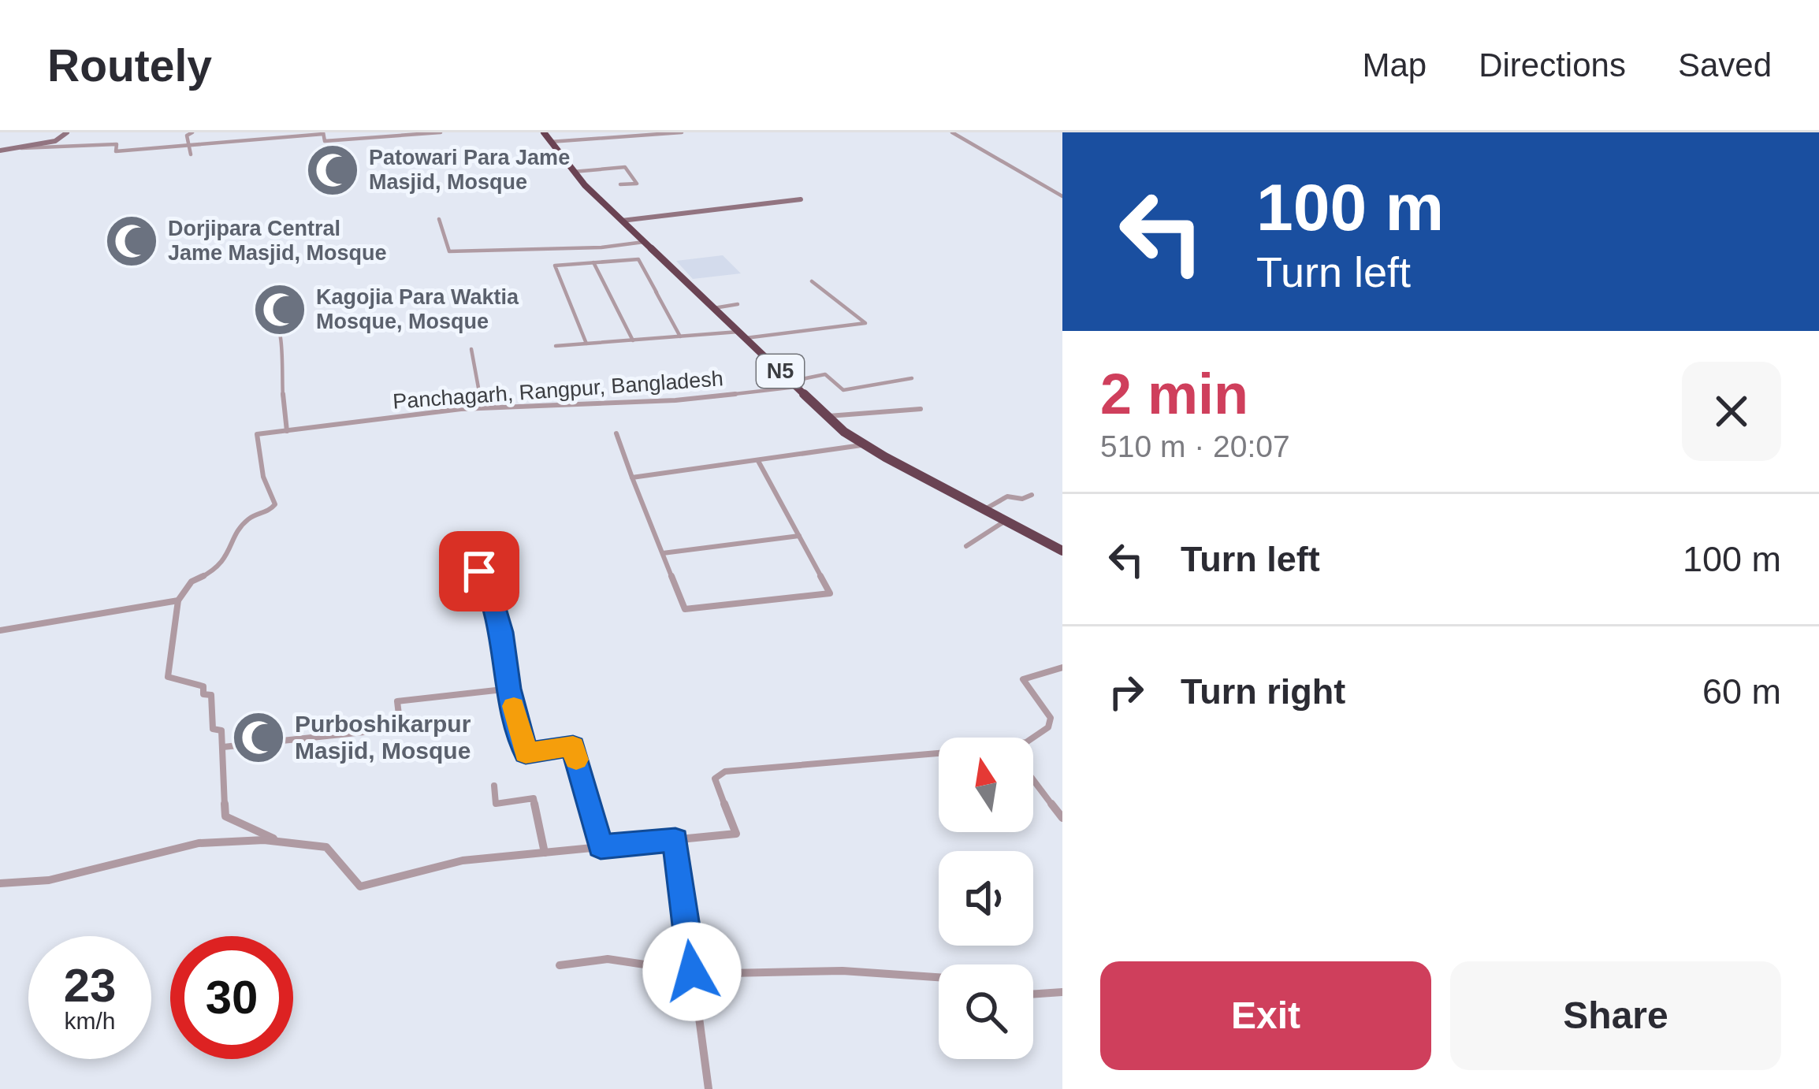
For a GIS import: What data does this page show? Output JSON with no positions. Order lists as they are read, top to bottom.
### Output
{
  "streets": {
    "highway": ["N5"],
    "street": ["Panchagarh, Rangpur, Bangladesh"]
  },
  "crossings": [
    ["N5", "Panchagarh, Rangpur, Bangladesh"]
  ],
  "places": {
    "mosque": [
      "Patowari Para Jame Masjid, Mosque",
      "Dorjipara Central Jame Masjid, Mosque",
      "Kagojia Para Waktia Mosque, Mosque",
      "Purboshikarpur Masjid, Mosque"
    ]
  },
  "north": "top",
  "page": {
    "header": "Routely",
    "nav": ["Map", "Directions", "Saved"],
    "turn": ["100 m", "Turn left"],
    "heading": ["2 min", "510 m · 20:07"],
    "list": [
      {
        "name": "Turn left",
        "value": "100 m"
      },
      {
        "name": "Turn right",
        "value": "60 m"
      }
    ],
    "speed": "23 km/h",
    "limit": "30",
    "buttons": ["Exit", "Share"]
  }
}
